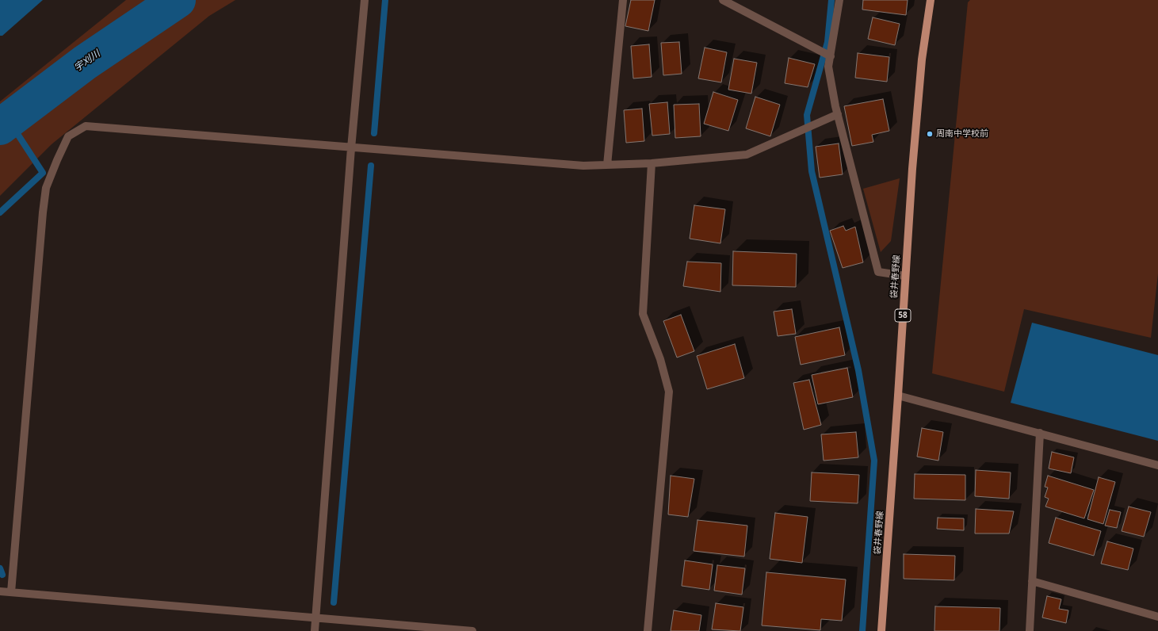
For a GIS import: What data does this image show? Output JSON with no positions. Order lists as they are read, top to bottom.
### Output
{
  "streets": {
    "main road": ["袋井春野線", "58"]
  },
  "water": ["宇刈川"],
  "places": ["周南中学校前"]
}
